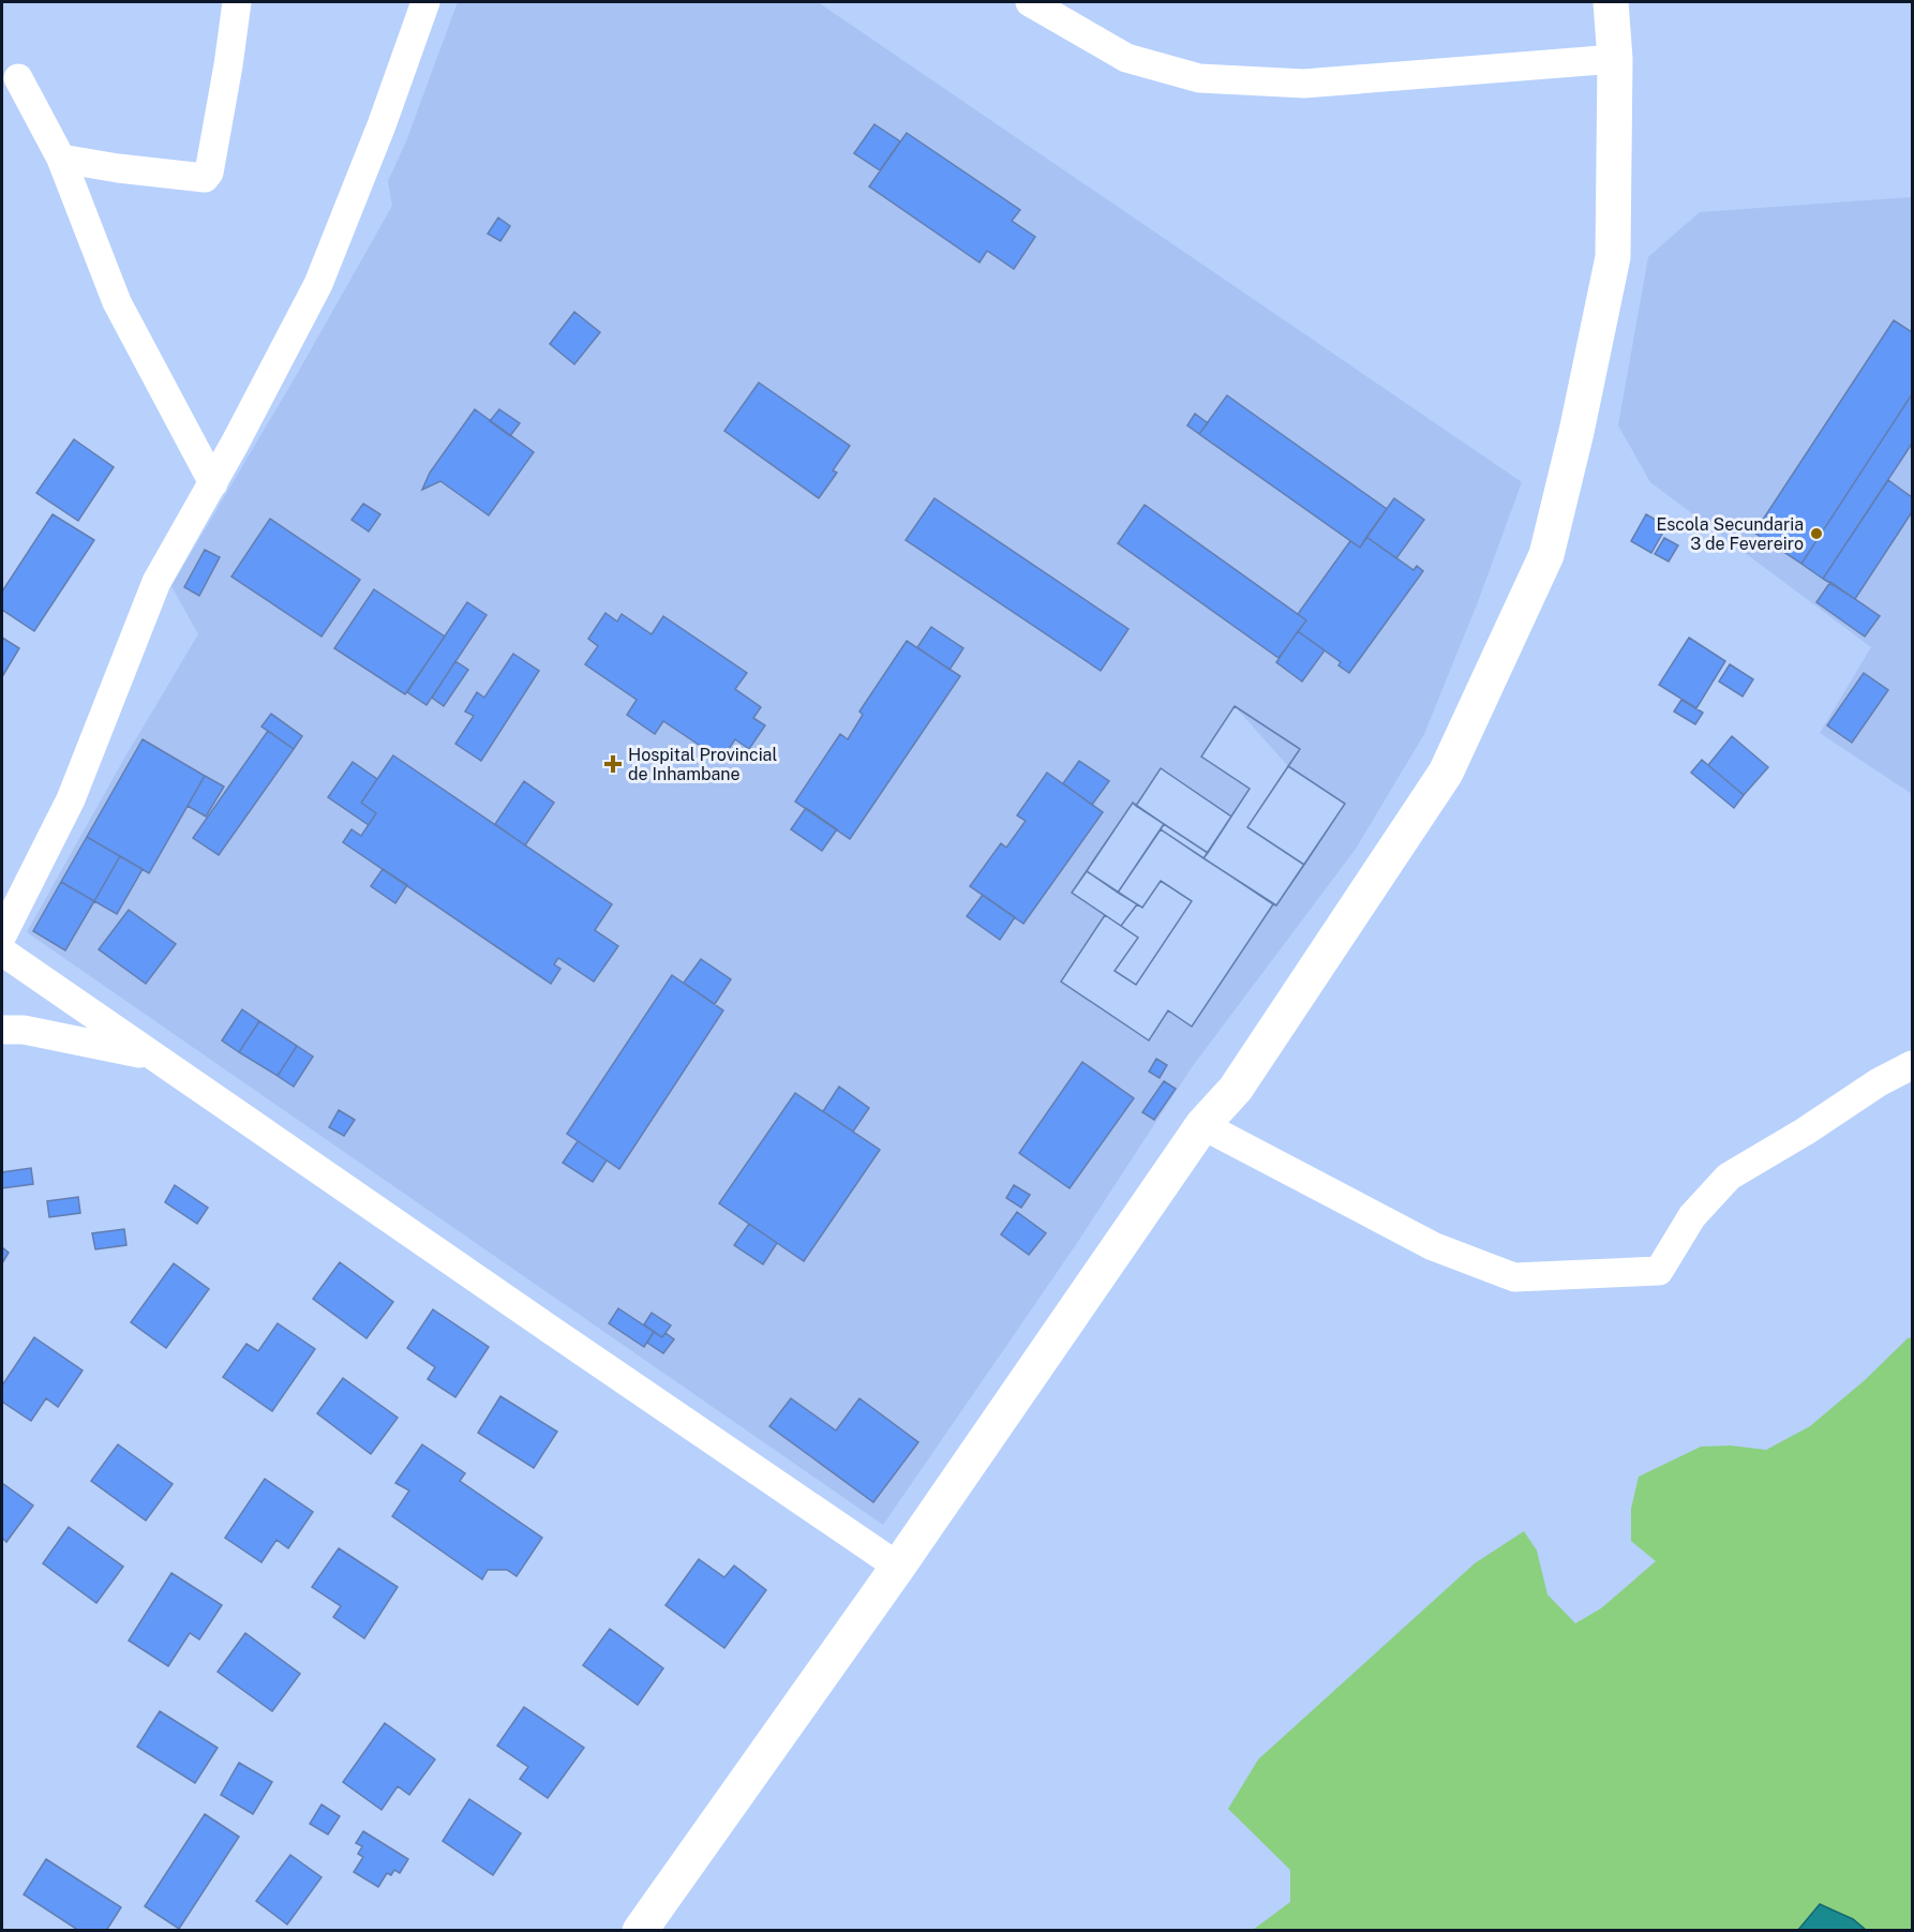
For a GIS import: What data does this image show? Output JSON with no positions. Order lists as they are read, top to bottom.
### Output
{
  "places": {
    "other": ["Escola Secundaria 3 de Fevereiro"],
    "health": ["Hospital Provincial de Inhambane"]
  }
}
